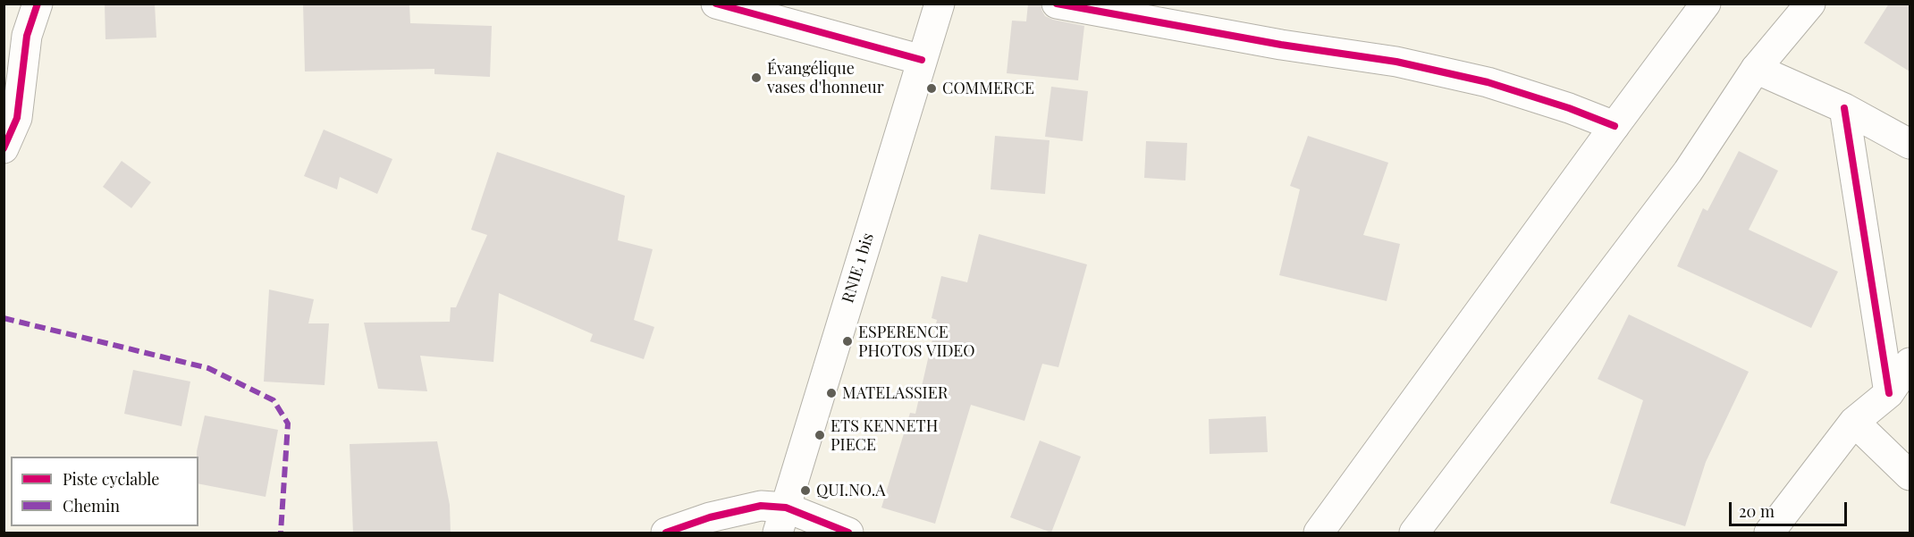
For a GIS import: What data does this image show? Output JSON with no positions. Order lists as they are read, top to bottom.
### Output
{
  "streets": {
    "street": ["RNIE 1 bis"]
  },
  "places": [
    "Évangélique vases d'honneur",
    "COMMERCE",
    "ESPERENCE PHOTOS VIDEO",
    "MATELASSIER",
    "ETS KENNETH PIECE",
    "QUI.NO.A"
  ],
  "legend": ["Piste cyclable", "Chemin"],
  "scale_bar": "20 m"
}
